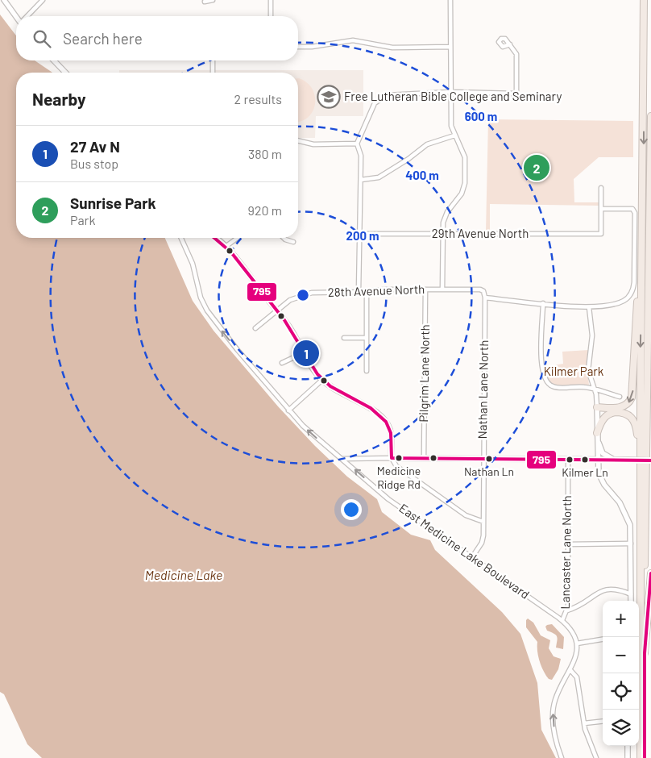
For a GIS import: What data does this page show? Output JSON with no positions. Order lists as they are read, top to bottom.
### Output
{
  "streets": {
    "street": [
      "29th Avenue North",
      "28th Avenue North",
      "Pilgrim Lane North",
      "Nathan Lane North",
      "East Medicine Lake Boulevard",
      "Lancaster Lane North"
    ]
  },
  "crossings": [
    ["28th Avenue North", "Pilgrim Lane North"],
    ["28th Avenue North", "Nathan Lane North"],
    ["Nathan Lane North", "East Medicine Lake Boulevard"],
    ["East Medicine Lake Boulevard", "Lancaster Lane North"]
  ],
  "one_way": ["East Medicine Lake Boulevard"],
  "water": ["Medicine Lake"],
  "parks": ["Kilmer Park"],
  "places": {
    "school or university": ["Free Lutheran Bible College and Seminary"],
    "other": ["Medicine Ridge Rd", "Nathan Ln", "Kilmer Ln"]
  },
  "lines": ["transit line 795"],
  "page": {
    "search": "Search here",
    "heading": ["Nearby", "2 results"],
    "list": [
      {
        "mark": "1",
        "name": "27 Av N",
        "note": "Bus stop",
        "value": "380 m"
      },
      {
        "mark": "2",
        "name": "Sunrise Park",
        "note": "Park",
        "value": "920 m"
      }
    ],
    "pins": ["2", "1"],
    "map_buttons": ["+", "−"]
  },
  "rings": ["600 m", "400 m", "200 m"]
}
